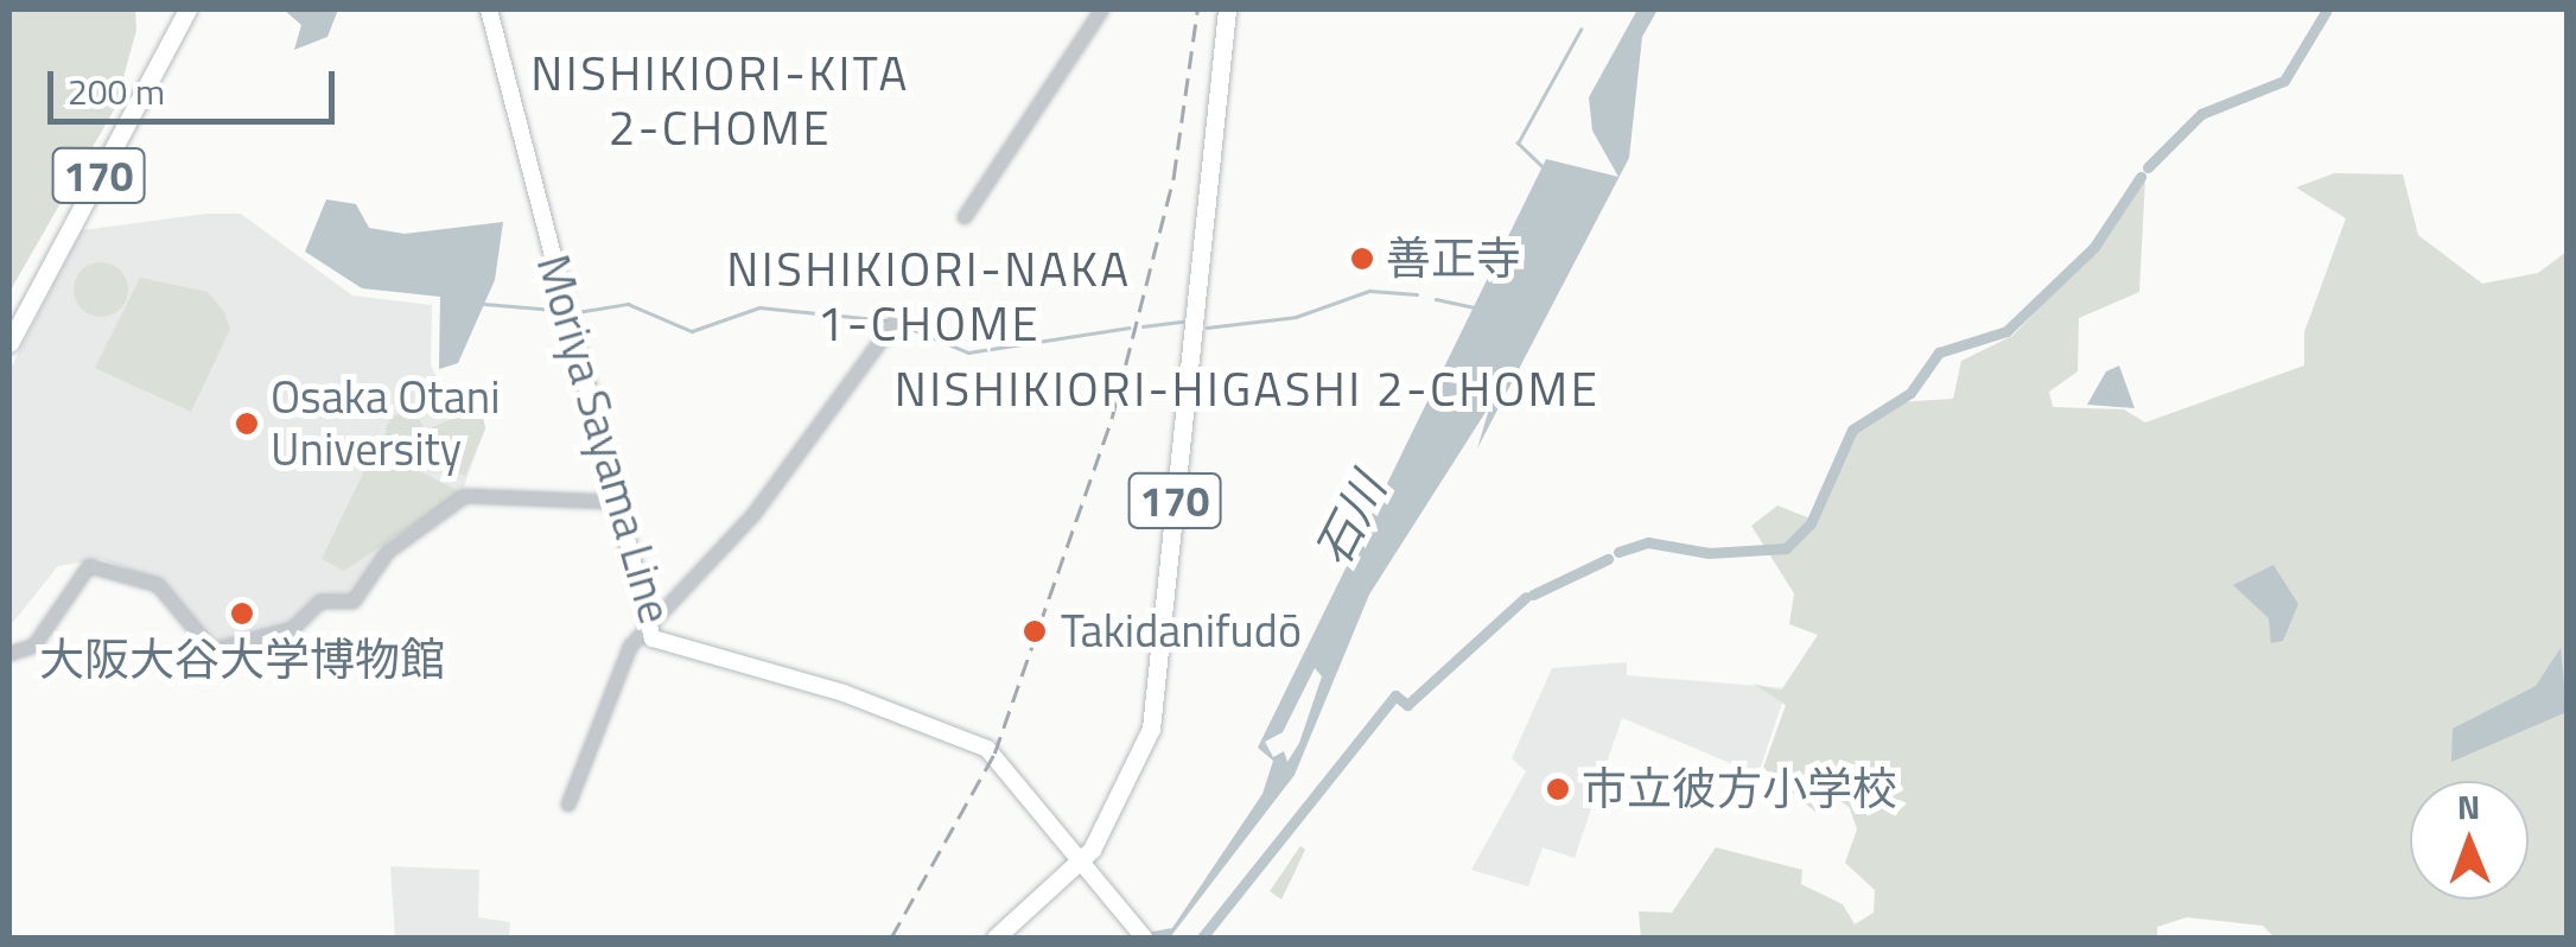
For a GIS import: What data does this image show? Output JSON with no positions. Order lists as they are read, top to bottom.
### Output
{
  "streets": {
    "highway": ["170"],
    "main road": ["Moriya Sayama Line"]
  },
  "crossings": [
    ["170", "Moriya Sayama Line"]
  ],
  "districts": ["NISHIKIORI-KITA 2-CHOME", "NISHIKIORI-NAKA 1-CHOME", "NISHIKIORI-HIGASHI 2-CHOME"],
  "water": ["石川"],
  "places": [
    "善正寺",
    "Osaka Otani University",
    "大阪大谷大学博物館",
    "Takidanifudō",
    "市立彼方小学校"
  ],
  "scale_bar": "200 m",
  "north": "top"
}
